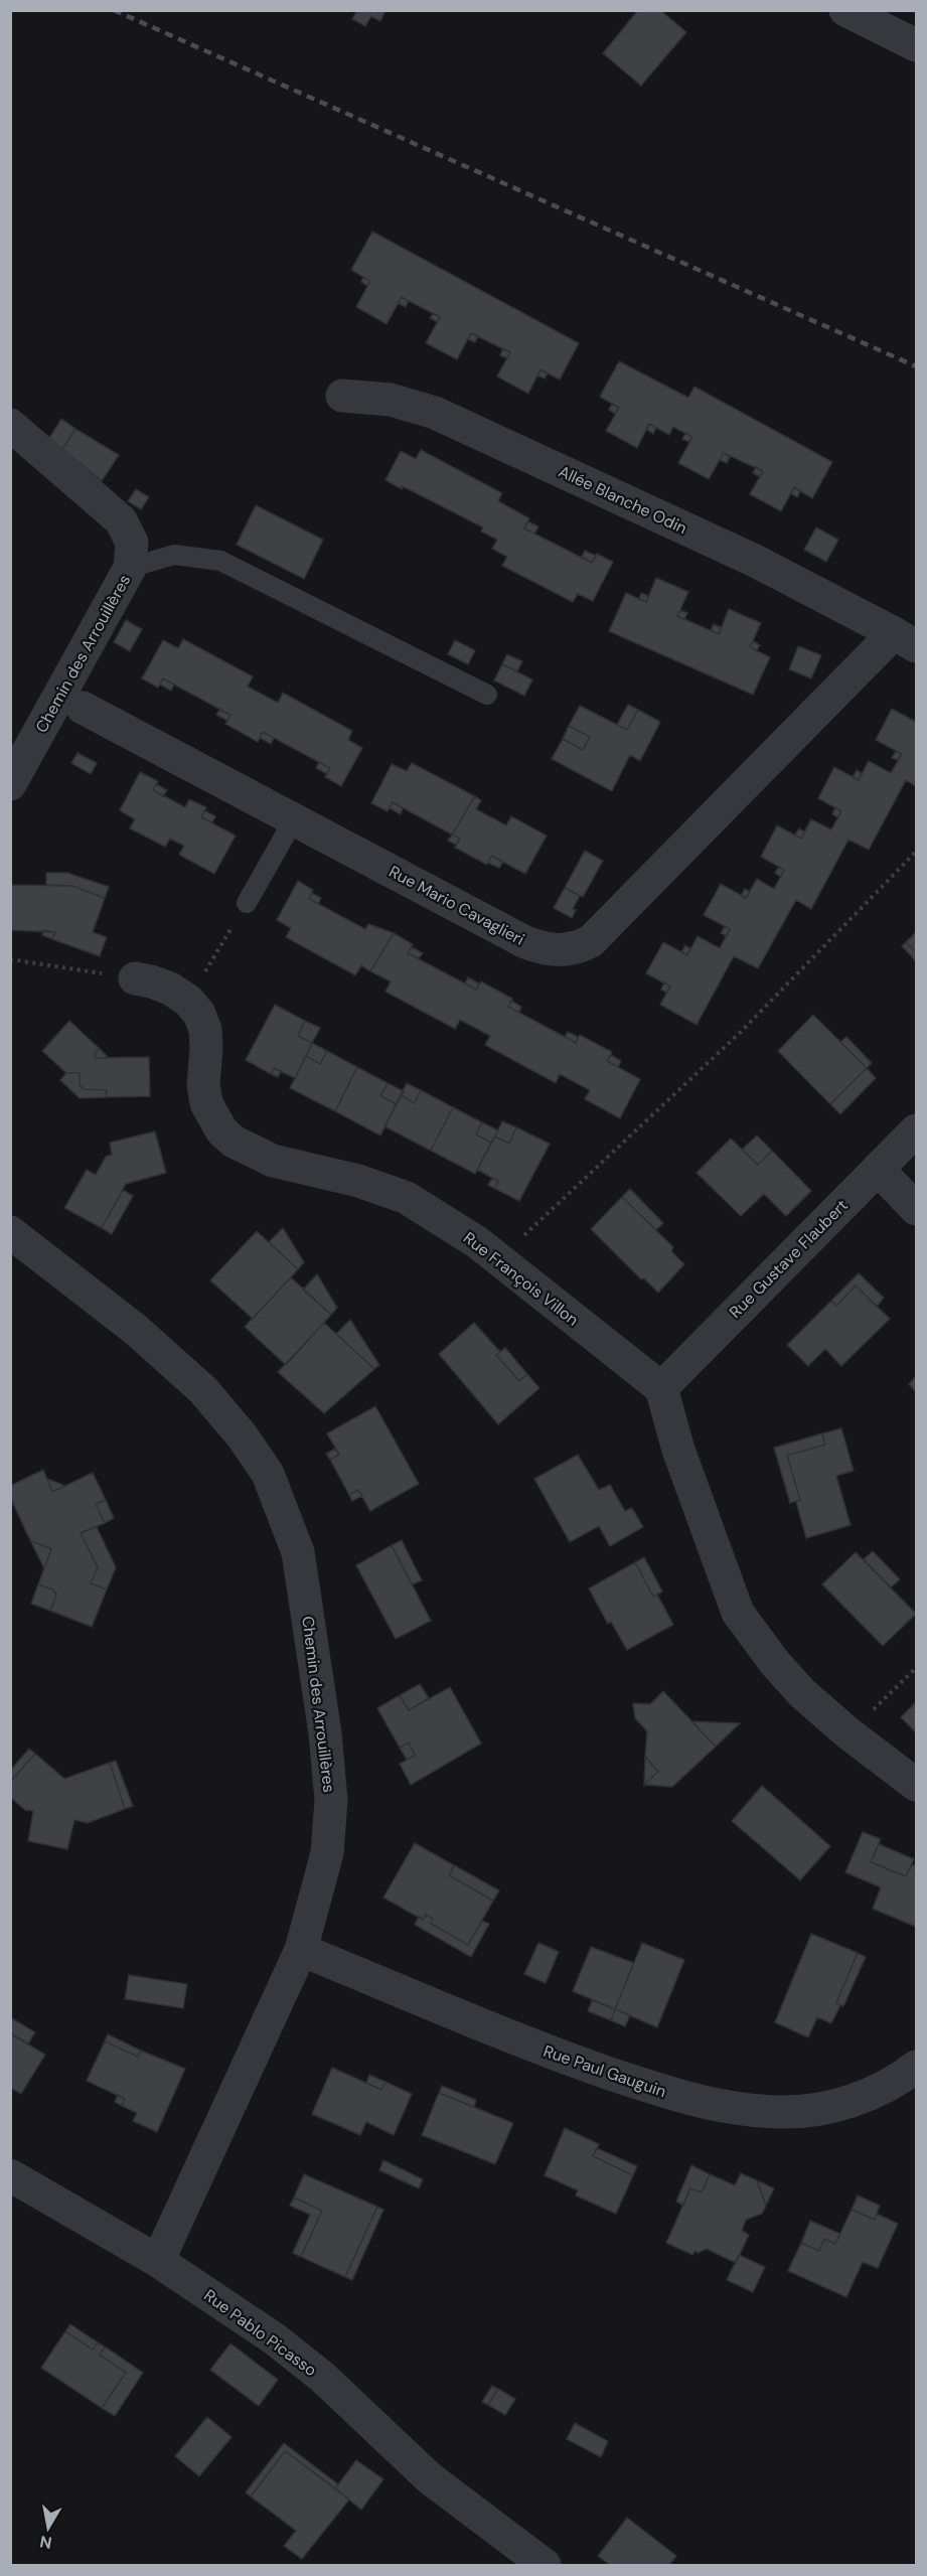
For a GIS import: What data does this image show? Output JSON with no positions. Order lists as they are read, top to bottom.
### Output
{
  "streets": {
    "street": [
      "Allée Blanche Odin",
      "Chemin des Arrouillères",
      "Rue Mario Cavaglieri",
      "Rue Gustave Flaubert",
      "Rue François Villon",
      "Rue Paul Gauguin",
      "Rue Pablo Picasso"
    ]
  },
  "crossings": [
    ["Allée Blanche Odin", "Rue Mario Cavaglieri"],
    ["Chemin des Arrouillères", "Rue Paul Gauguin"],
    ["Chemin des Arrouillères", "Rue Pablo Picasso"],
    ["Rue Gustave Flaubert", "Rue François Villon"]
  ],
  "north": "bottom"
}
